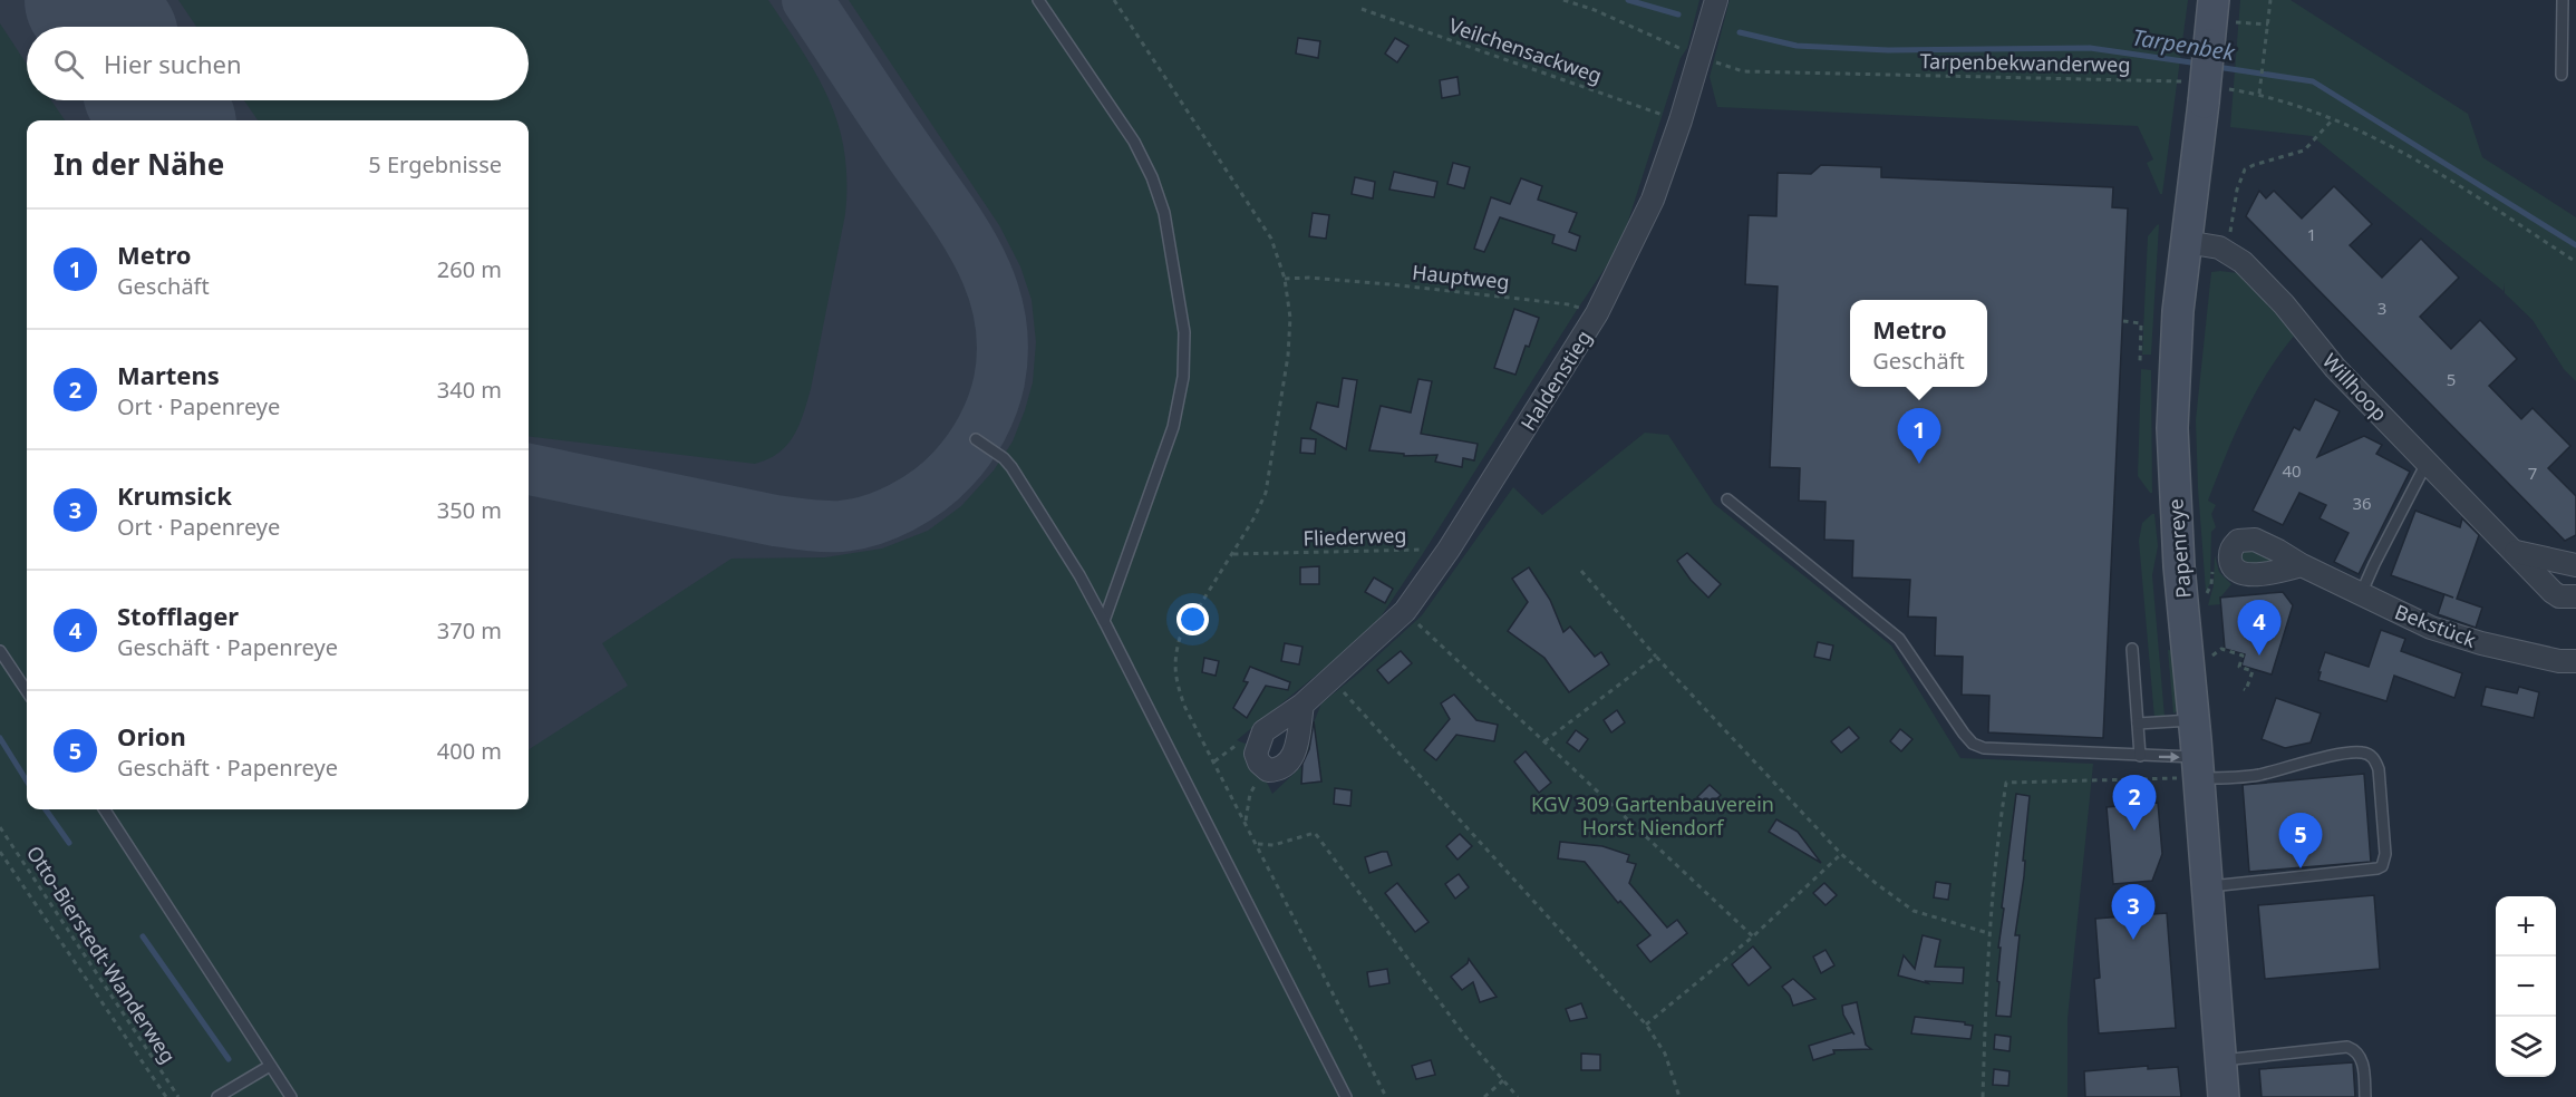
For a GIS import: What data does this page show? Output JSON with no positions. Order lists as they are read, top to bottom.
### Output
{
  "streets": {
    "main road": ["Papenreye"],
    "street": ["Haldenstieg", "Willhoop", "Bekstück"],
    "path": [
      "Veilchensackweg",
      "Tarpenbekwanderweg",
      "Hauptweg",
      "Fliederweg",
      "Otto-Bierstedt-Wanderweg"
    ]
  },
  "crossings": [
    ["Veilchensackweg", "Haldenstieg"],
    ["Tarpenbekwanderweg", "Haldenstieg"],
    ["Tarpenbekwanderweg", "Papenreye"],
    ["Hauptweg", "Haldenstieg"],
    ["Haldenstieg", "Fliederweg"],
    ["Willhoop", "Papenreye"]
  ],
  "water": ["Tarpenbek"],
  "parks": ["KGV 309 Gartenbauverein Horst Niendorf"],
  "house_numbers": [
    "1",
    "3",
    "5",
    "40",
    "7",
    "36"
  ],
  "page": {
    "search": "Hier suchen",
    "heading": ["In der Nähe", "5 Ergebnisse"],
    "list": [
      {
        "mark": "1",
        "name": "Metro",
        "note": "Geschäft",
        "value": "260 m"
      },
      {
        "mark": "2",
        "name": "Martens",
        "note": "Ort · Papenreye",
        "value": "340 m"
      },
      {
        "mark": "3",
        "name": "Krumsick",
        "note": "Ort · Papenreye",
        "value": "350 m"
      },
      {
        "mark": "4",
        "name": "Stofflager",
        "note": "Geschäft · Papenreye",
        "value": "370 m"
      },
      {
        "mark": "5",
        "name": "Orion",
        "note": "Geschäft · Papenreye",
        "value": "400 m"
      }
    ],
    "popup": ["Metro", "Geschäft"],
    "pins": [
      "1",
      "4",
      "2",
      "5",
      "3"
    ],
    "map_buttons": ["+", "−"]
  }
}
